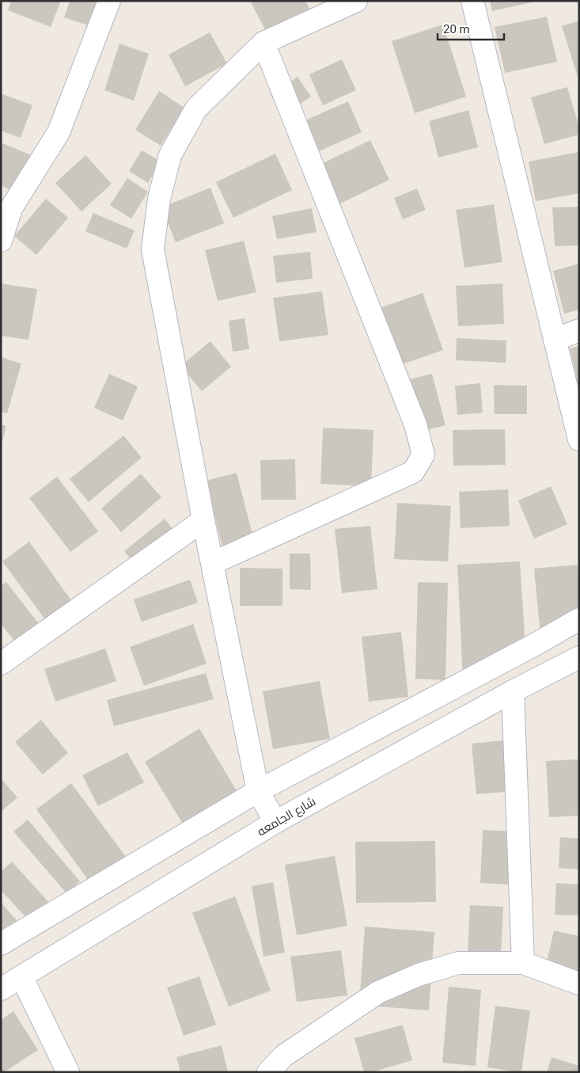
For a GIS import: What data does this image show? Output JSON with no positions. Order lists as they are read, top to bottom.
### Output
{
  "streets": {
    "street": ["شارع الجامعه"]
  },
  "scale_bar": "20 m"
}
